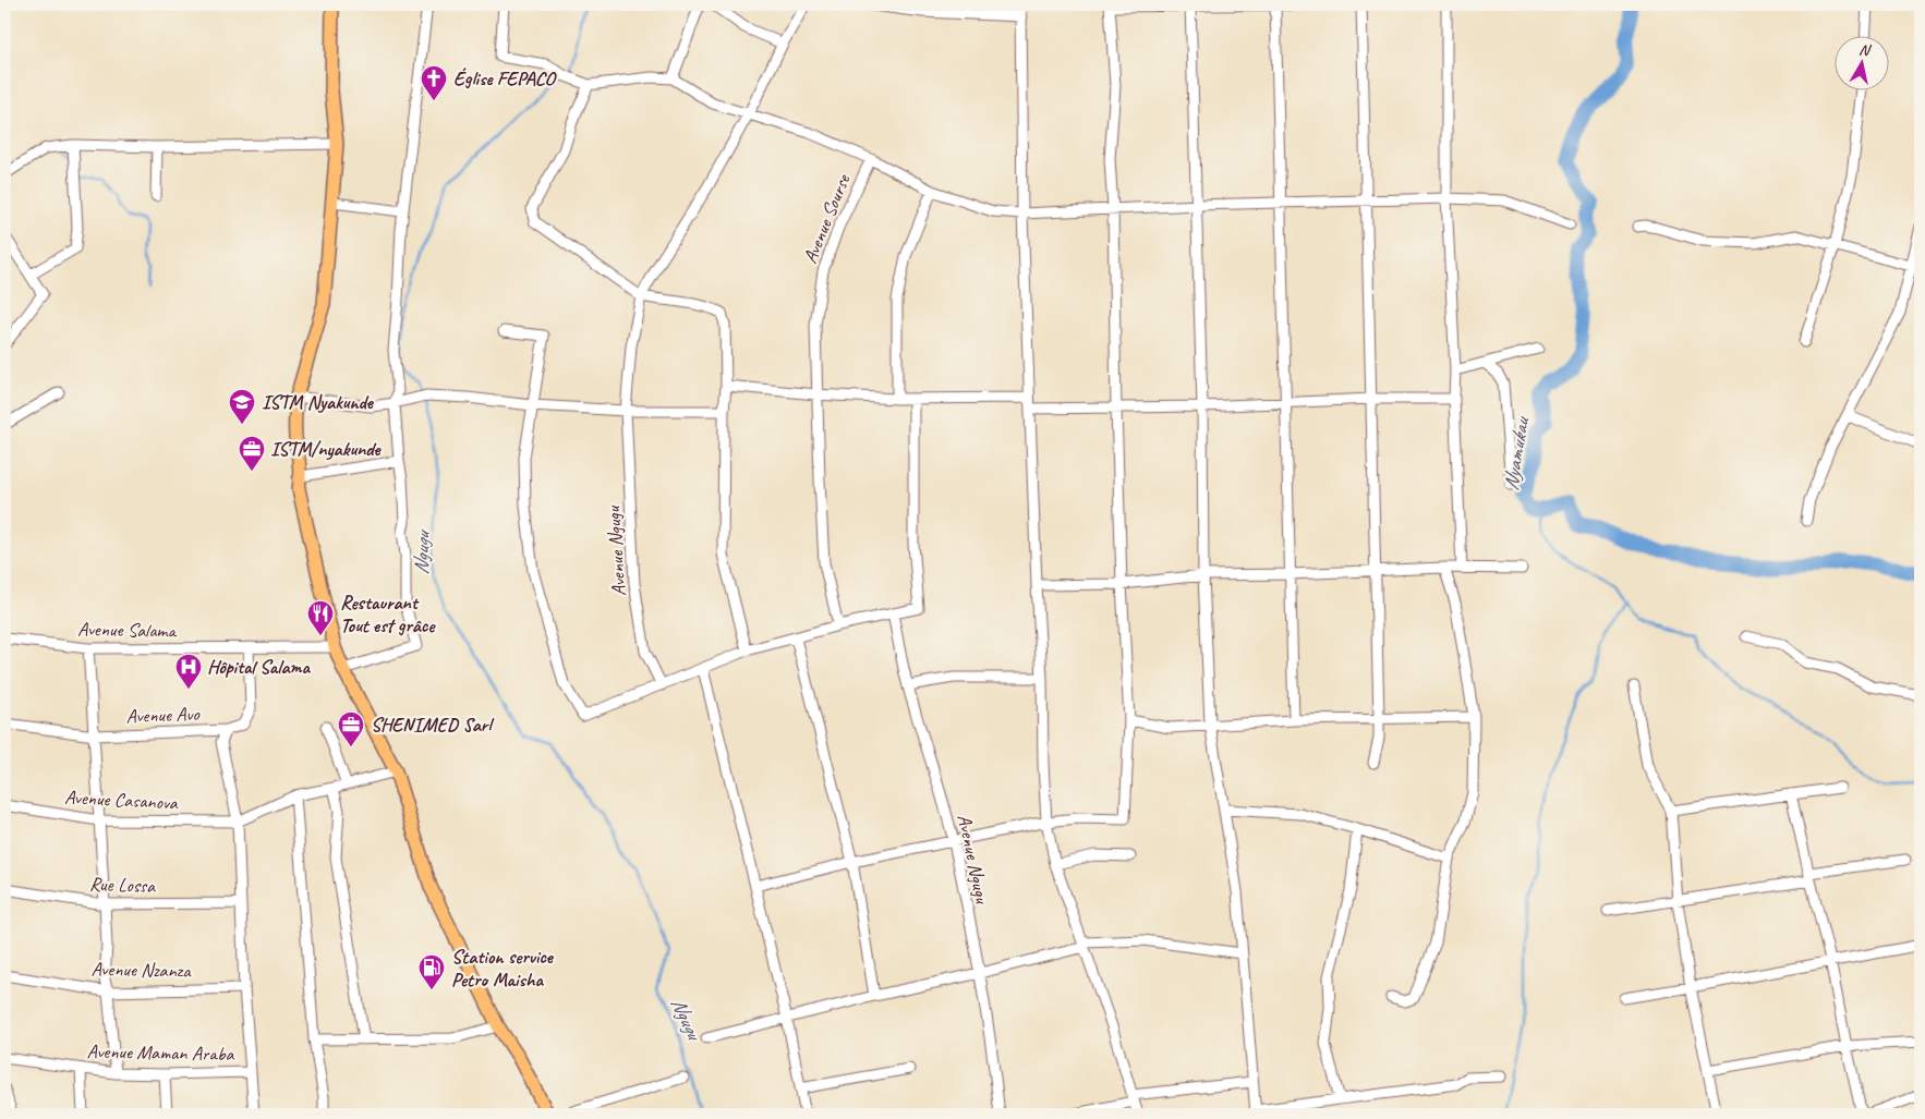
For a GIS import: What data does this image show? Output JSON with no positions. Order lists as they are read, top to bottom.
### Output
{
  "streets": {
    "street": [
      "Avenue Sourse",
      "Avenue Ngugu",
      "Avenue Salama",
      "Avenue Avo",
      "Avenue Casanova",
      "Rue Lossa",
      "Avenue Nzanza",
      "Avenue Maman Araba"
    ]
  },
  "crossings": [
    ["Avenue Salama", "Avenue Avo"]
  ],
  "water": ["Nyamukau", "Ngugu"],
  "places": {
    "church": ["Église FEPACO"],
    "school or university": ["ISTM Nyakunde"],
    "office": ["ISTM/nyakunde", "SHENIMED Sarl"],
    "restaurant": ["Restaurant Tout est grâce"],
    "hospital": ["Hôpital Salama"],
    "fuel station": ["Station service Petro Maisha"]
  },
  "north": "top"
}
